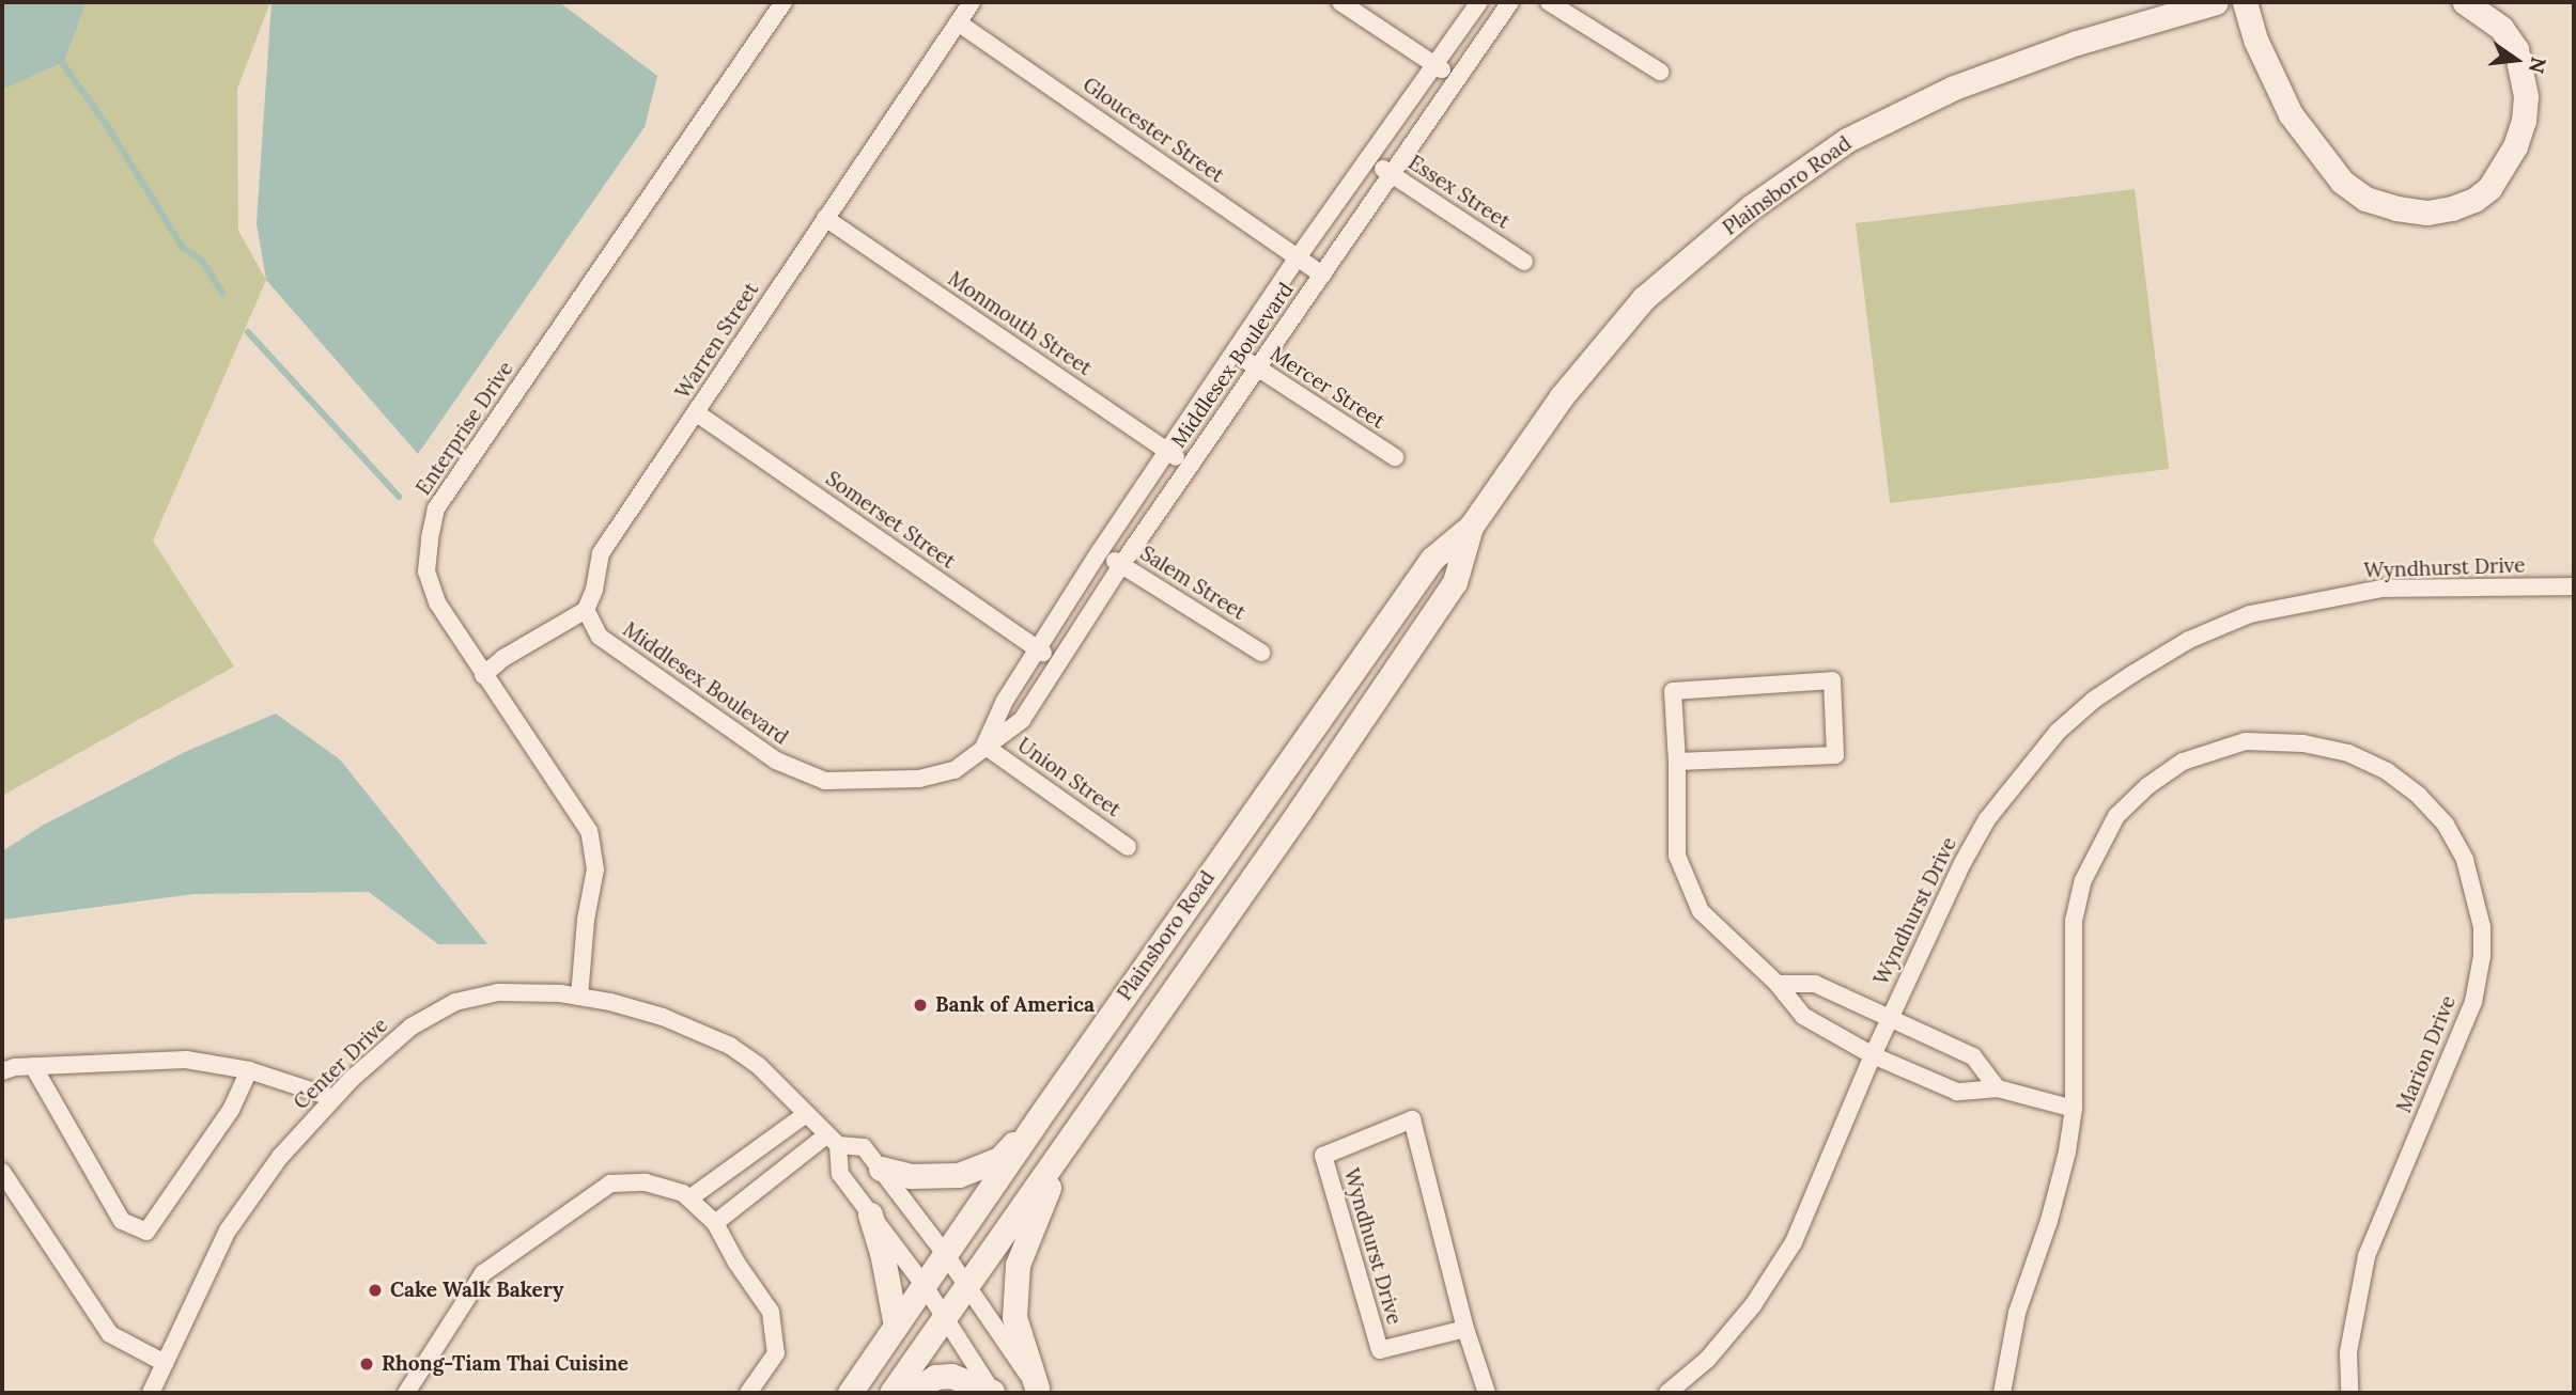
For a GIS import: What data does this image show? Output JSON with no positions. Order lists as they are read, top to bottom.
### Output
{
  "streets": {
    "street": [
      "Gloucester Street",
      "Plainsboro Road",
      "Essex Street",
      "Monmouth Street",
      "Warren Street",
      "Middlesex Boulevard",
      "Mercer Street",
      "Enterprise Drive",
      "Somerset Street",
      "Wyndhurst Drive",
      "Salem Street",
      "Union Street",
      "Marion Drive",
      "Center Drive"
    ]
  },
  "crossings": [
    ["Gloucester Street", "Warren Street"],
    ["Gloucester Street", "Middlesex Boulevard"],
    ["Plainsboro Road", "Center Drive"],
    ["Essex Street", "Middlesex Boulevard"],
    ["Monmouth Street", "Warren Street"],
    ["Monmouth Street", "Middlesex Boulevard"],
    ["Warren Street", "Middlesex Boulevard"],
    ["Warren Street", "Somerset Street"],
    ["Middlesex Boulevard", "Mercer Street"],
    ["Middlesex Boulevard", "Somerset Street"],
    ["Middlesex Boulevard", "Salem Street"],
    ["Middlesex Boulevard", "Union Street"],
    ["Enterprise Drive", "Center Drive"]
  ],
  "places": ["Bank of America", "Cake Walk Bakery", "Rhong-Tiam Thai Cuisine"],
  "north": "right"
}
